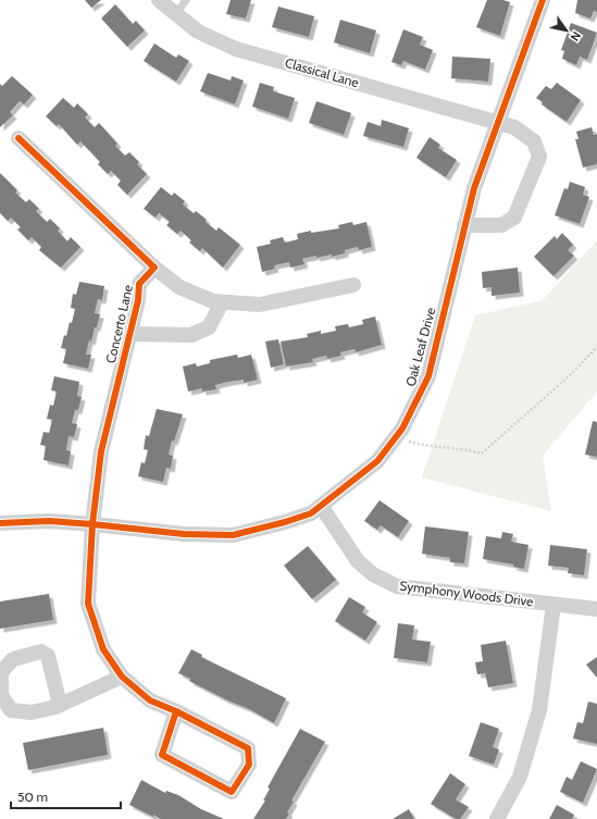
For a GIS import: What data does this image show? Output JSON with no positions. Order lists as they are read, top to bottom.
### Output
{
  "streets": {
    "street": [
      "Classical Lane",
      "Concerto Lane",
      "Oak Leaf Drive",
      "Symphony Woods Drive"
    ]
  },
  "crossings": [
    ["Classical Lane", "Oak Leaf Drive"],
    ["Concerto Lane", "Oak Leaf Drive"],
    ["Oak Leaf Drive", "Symphony Woods Drive"]
  ],
  "scale_bar": "50 m",
  "north": "bottom right"
}
